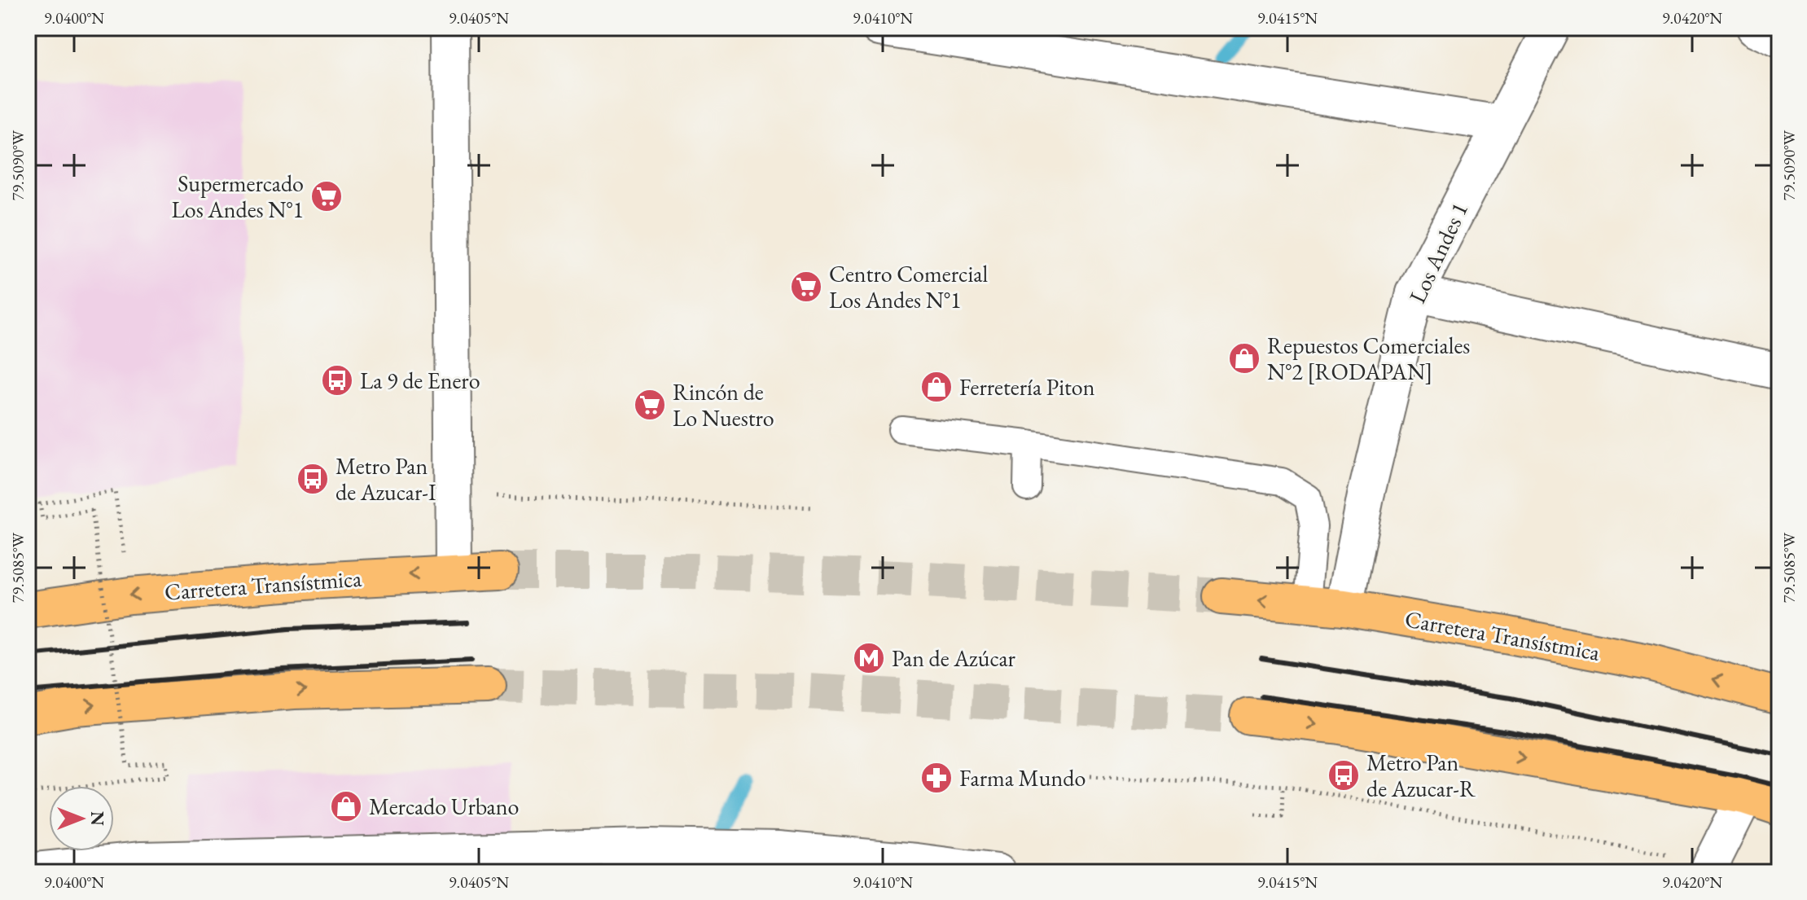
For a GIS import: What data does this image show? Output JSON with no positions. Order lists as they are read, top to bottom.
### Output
{
  "streets": {
    "main road": ["Carretera Transístmica"],
    "street": ["Los Andes 1"]
  },
  "crossings": [
    ["Los Andes 1", "Carretera Transístmica"]
  ],
  "places": {
    "supermarket": ["Supermercado Los Andes N°1", "Centro Comercial Los Andes N°1", "Rincón de Lo Nuestro"],
    "shop": ["Repuestos Comerciales N°2 [RODAPAN]", "Ferretería Piton", "Mercado Urbano"],
    "bus stop": ["La 9 de Enero", "Metro Pan de Azucar-I", "Metro Pan de Azucar-R"],
    "metro station": ["Pan de Azúcar"],
    "pharmacy": ["Farma Mundo"]
  },
  "north": "right",
  "coordinates": [
    "9.0400°N",
    "9.0405°N",
    "9.0410°N",
    "9.0415°N",
    "9.0420°N",
    "79.5090°W",
    "79.5085°W"
  ]
}
